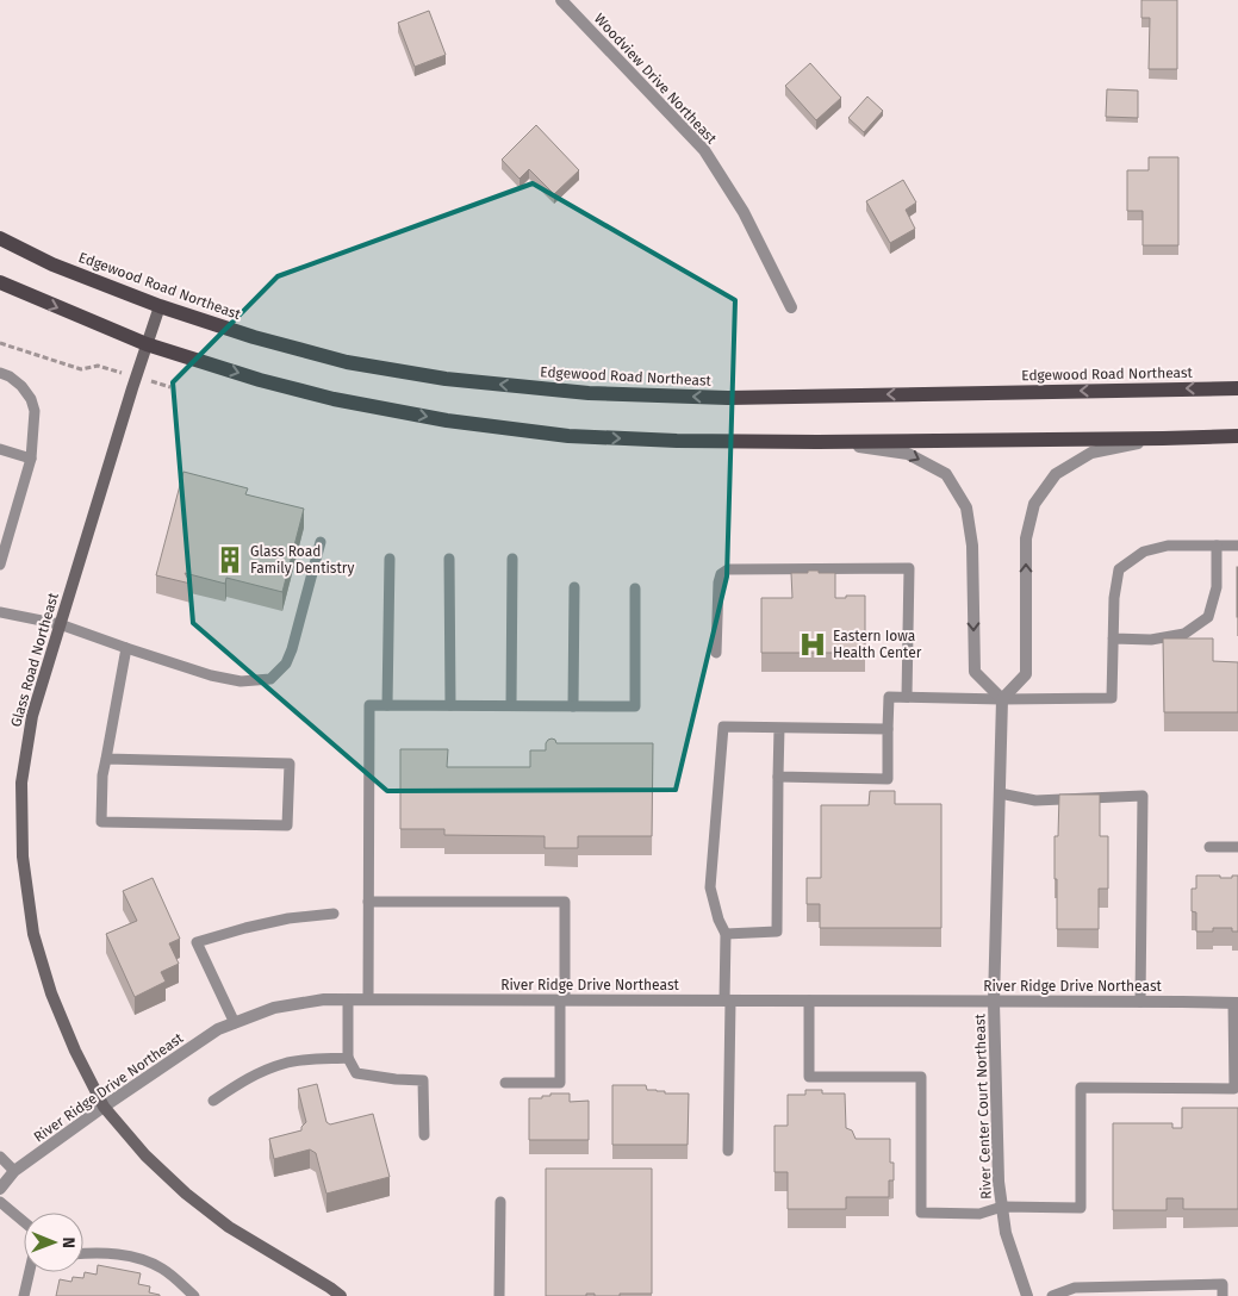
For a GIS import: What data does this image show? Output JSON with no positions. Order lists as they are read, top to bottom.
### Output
{
  "streets": {
    "main road": ["Edgewood Road Northeast"],
    "street": [
      "Woodview Drive Northeast",
      "Glass Road Northeast",
      "River Ridge Drive Northeast",
      "River Center Court Northeast"
    ]
  },
  "crossings": [
    ["Edgewood Road Northeast", "Glass Road Northeast"],
    ["Glass Road Northeast", "River Ridge Drive Northeast"],
    ["River Ridge Drive Northeast", "River Center Court Northeast"]
  ],
  "places": {
    "building": ["Glass Road Family Dentistry"],
    "hospital": ["Eastern Iowa Health Center"]
  },
  "north": "right"
}
